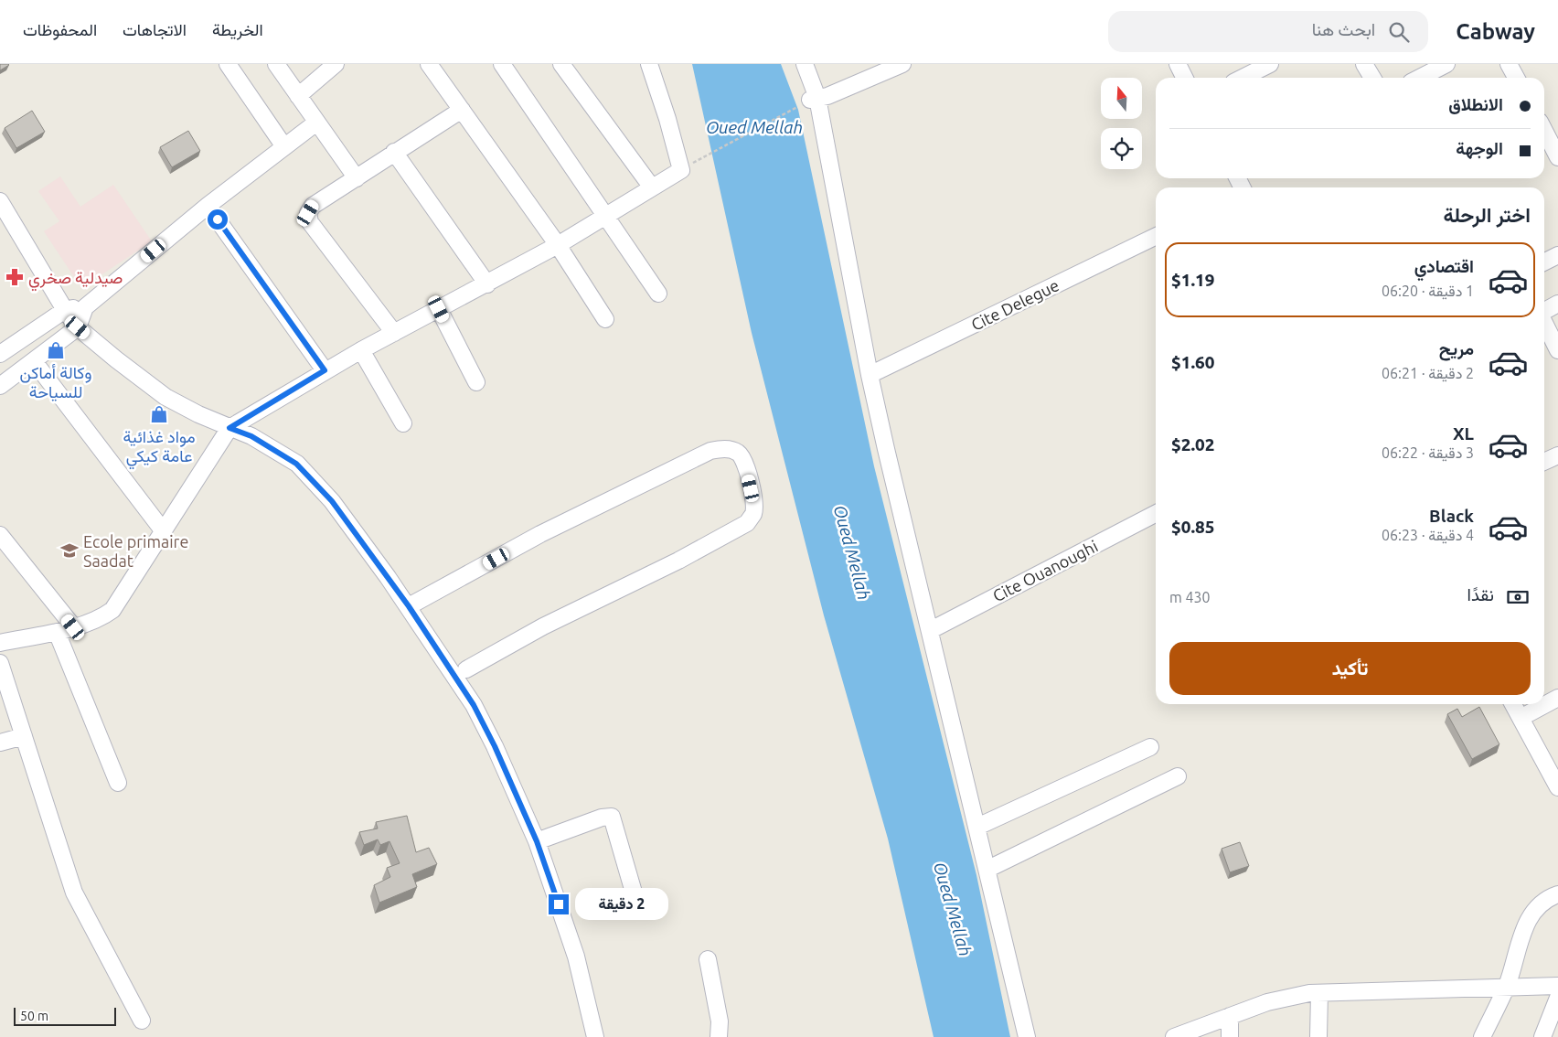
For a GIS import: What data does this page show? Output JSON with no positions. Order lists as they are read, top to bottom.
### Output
{
  "streets": {
    "street": ["Cite Delegue", "Cite Ouanoughi"]
  },
  "water": ["Oued Mellah"],
  "places": {
    "pharmacy": ["صيدلية صخري"],
    "shop": ["وكالة أماكن للسياحة", "مواد غذائية عامة كيكي"],
    "school or university": ["Ecole primaire Saadat"]
  },
  "scale_bar": "50 m",
  "north": "top",
  "page": {
    "header": "Cabway",
    "search": "ابحث هنا",
    "nav": ["الخريطة", "الاتجاهات", "المحفوظات"],
    "banner": ["الانطلاق", "الوجهة"],
    "heading": "اختر الرحلة",
    "list": [
      {
        "name": "اقتصادي",
        "note": "1 دقيقة · 06:20",
        "value": "$1.19"
      },
      {
        "name": "مريح",
        "note": "2 دقيقة · 06:21",
        "value": "$1.60"
      },
      {
        "name": "XL",
        "note": "3 دقيقة · 06:22",
        "value": "$2.02"
      },
      {
        "name": "Black",
        "note": "4 دقيقة · 06:23",
        "value": "$0.85"
      }
    ],
    "pay": ["نقدًا", "430 m"],
    "buttons": "تأكيد",
    "bubble": "2 دقيقة",
    "scale": "50 m"
  }
}
